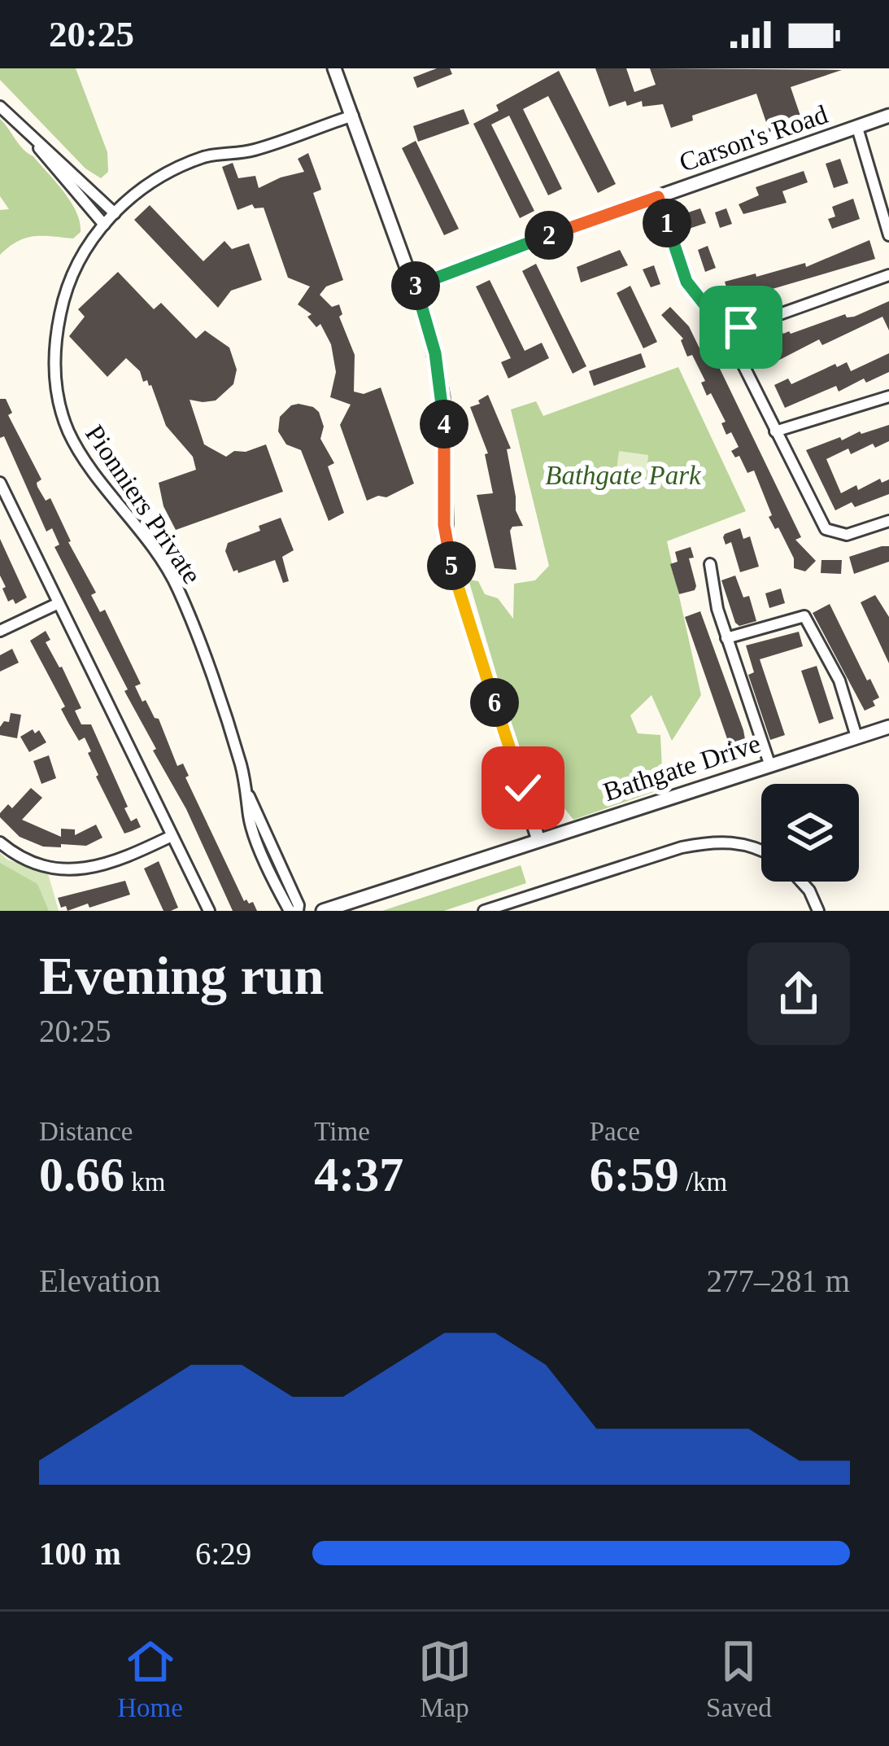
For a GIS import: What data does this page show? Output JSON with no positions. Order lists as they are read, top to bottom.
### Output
{
  "streets": {
    "street": ["Carson's Road", "Pionniers Private", "Bathgate Drive"]
  },
  "parks": ["Bathgate Park"],
  "page": {
    "status": "20:25",
    "pins": [
      "1",
      "2",
      "3",
      "4",
      "5",
      "6"
    ],
    "heading": ["Evening run", "20:25"],
    "stats": [
      ["Distance", "0.66 km"],
      ["Time", "4:37"],
      ["Pace", "6:59 /km"]
    ],
    "chart": ["Elevation", "277–281 m"],
    "list": [
      {
        "name": "100 m",
        "note": "6:29"
      }
    ],
    "tabs": ["Home", "Map", "Saved"]
  }
}
